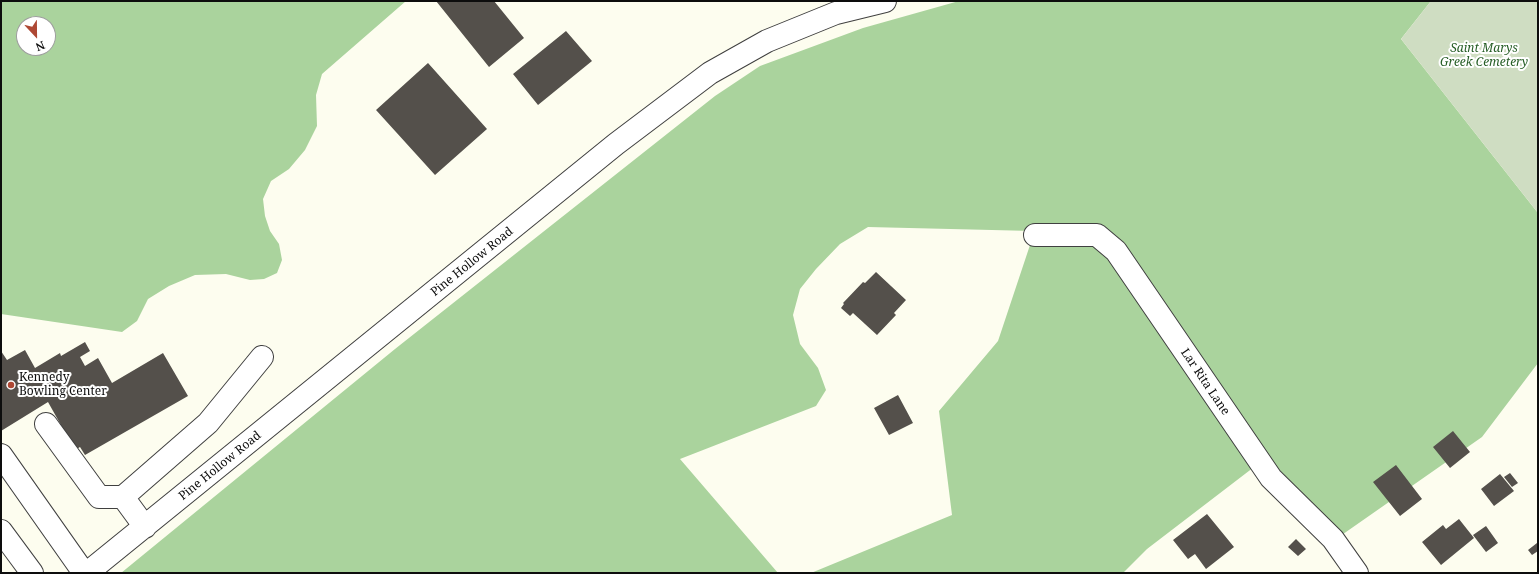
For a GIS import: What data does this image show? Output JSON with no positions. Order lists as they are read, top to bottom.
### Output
{
  "streets": {
    "street": ["Pine Hollow Road", "Lar Rita Lane"]
  },
  "parks": ["Saint Marys Greek Cemetery"],
  "places": ["Kennedy Bowling Center"],
  "north": "bottom"
}
